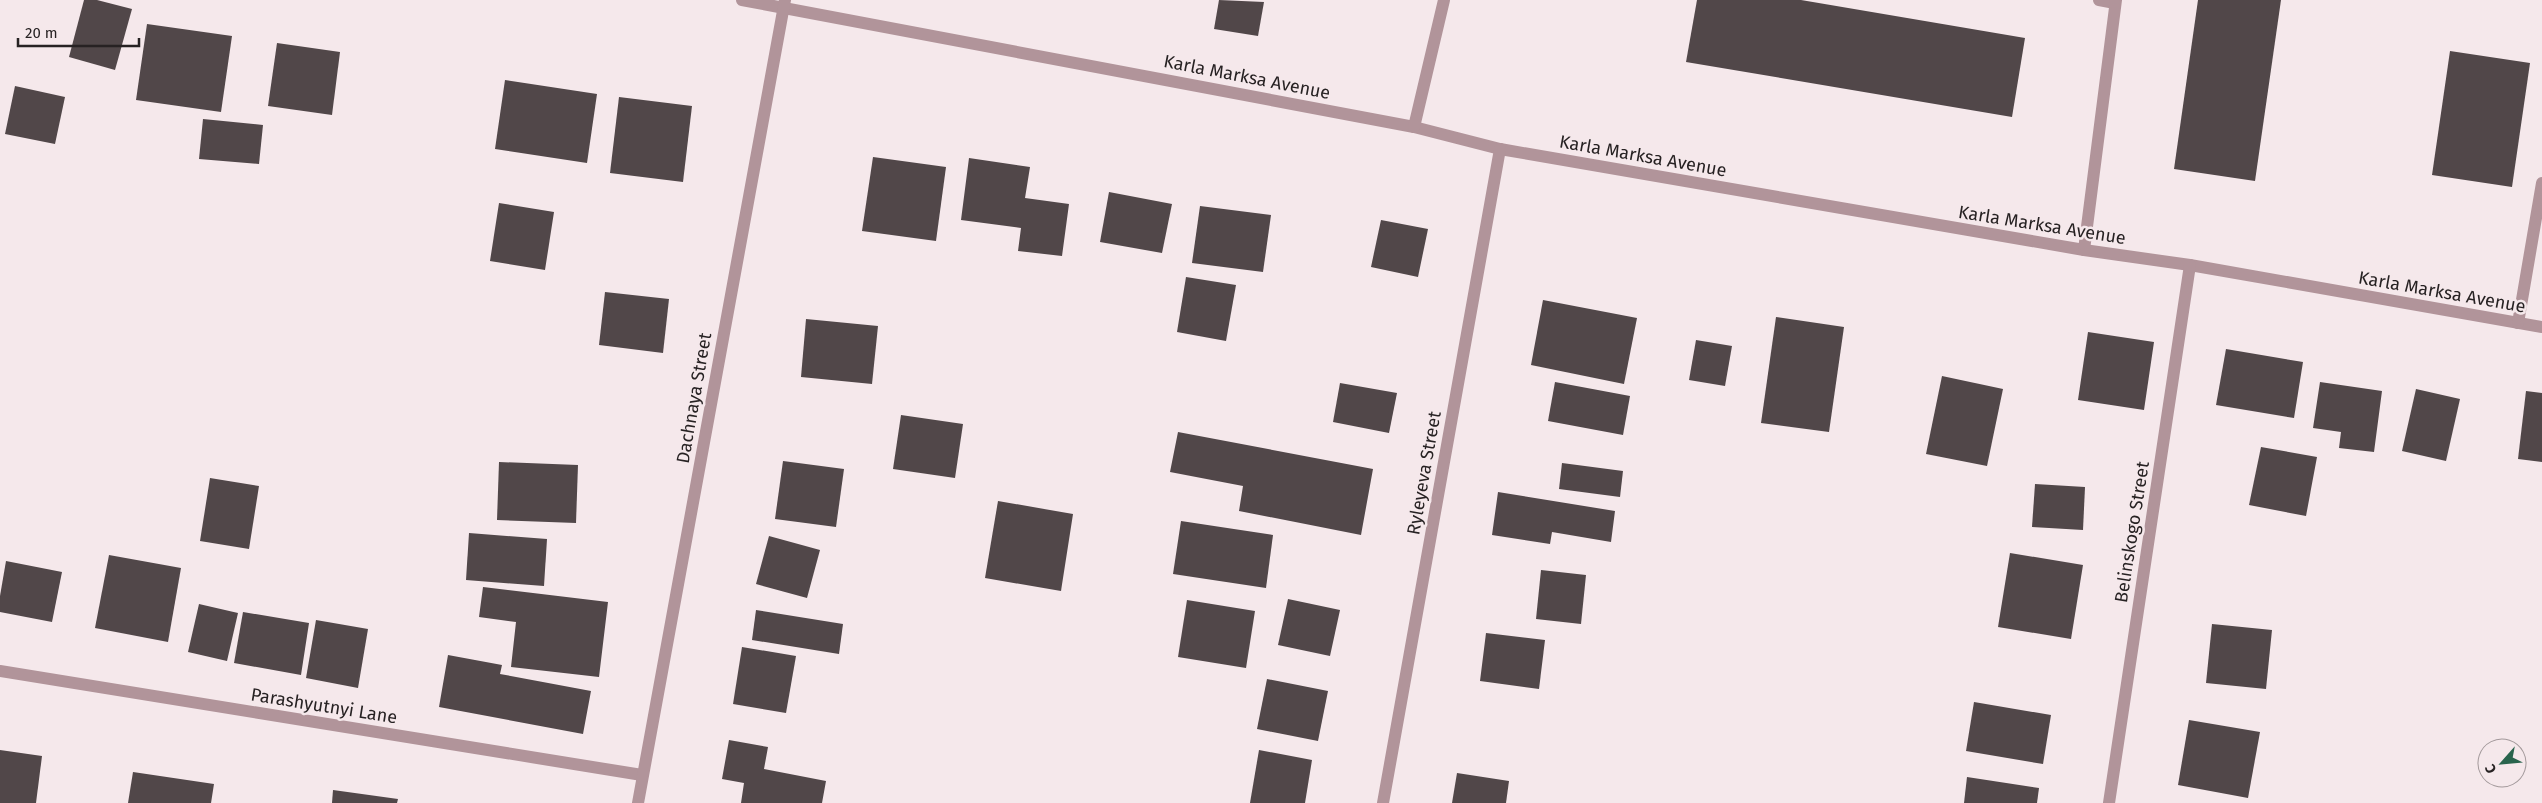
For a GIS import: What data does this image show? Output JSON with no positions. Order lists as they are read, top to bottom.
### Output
{
  "streets": {
    "street": [
      "Karla Marksa Avenue",
      "Dachnaya Street",
      "Ryleyeva Street",
      "Belinskogo Street",
      "Parashyutnyi Lane"
    ]
  },
  "crossings": [
    ["Karla Marksa Avenue", "Dachnaya Street"],
    ["Karla Marksa Avenue", "Ryleyeva Street"],
    ["Karla Marksa Avenue", "Belinskogo Street"],
    ["Dachnaya Street", "Parashyutnyi Lane"]
  ],
  "scale_bar": "20 m",
  "north": "bottom left"
}
